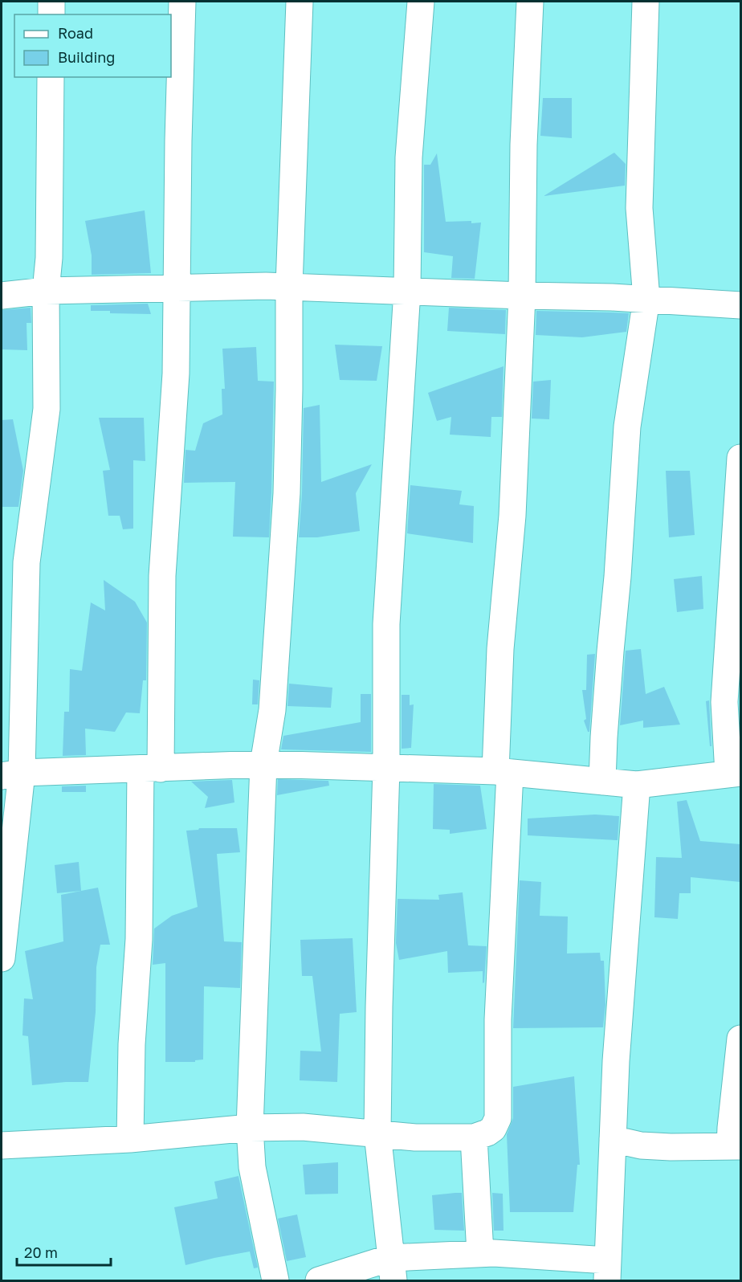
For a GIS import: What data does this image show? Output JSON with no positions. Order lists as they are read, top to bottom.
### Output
{
  "legend": ["Road", "Building"],
  "scale_bar": "20 m"
}
